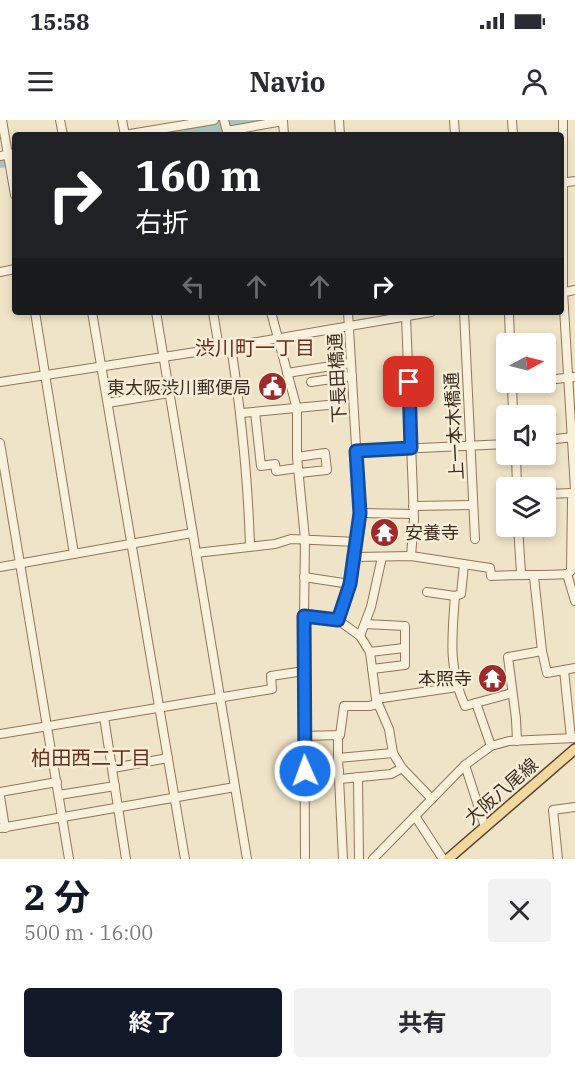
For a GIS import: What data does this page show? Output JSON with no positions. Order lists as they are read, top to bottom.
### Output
{
  "streets": {
    "main road": ["大阪八尾線"],
    "street": ["下長田橋通", "上一本木橋通"]
  },
  "districts": ["渋川町一丁目", "柏田西二丁目"],
  "places": {
    "public building": ["東大阪渋川郵便局"],
    "temple": ["安養寺", "本照寺"]
  },
  "north": "right",
  "page": {
    "status": "15:58",
    "header": "Navio",
    "turn": ["160 m", "右折"],
    "heading": ["2 分", "500 m · 16:00"],
    "buttons": ["終了", "共有"]
  }
}
